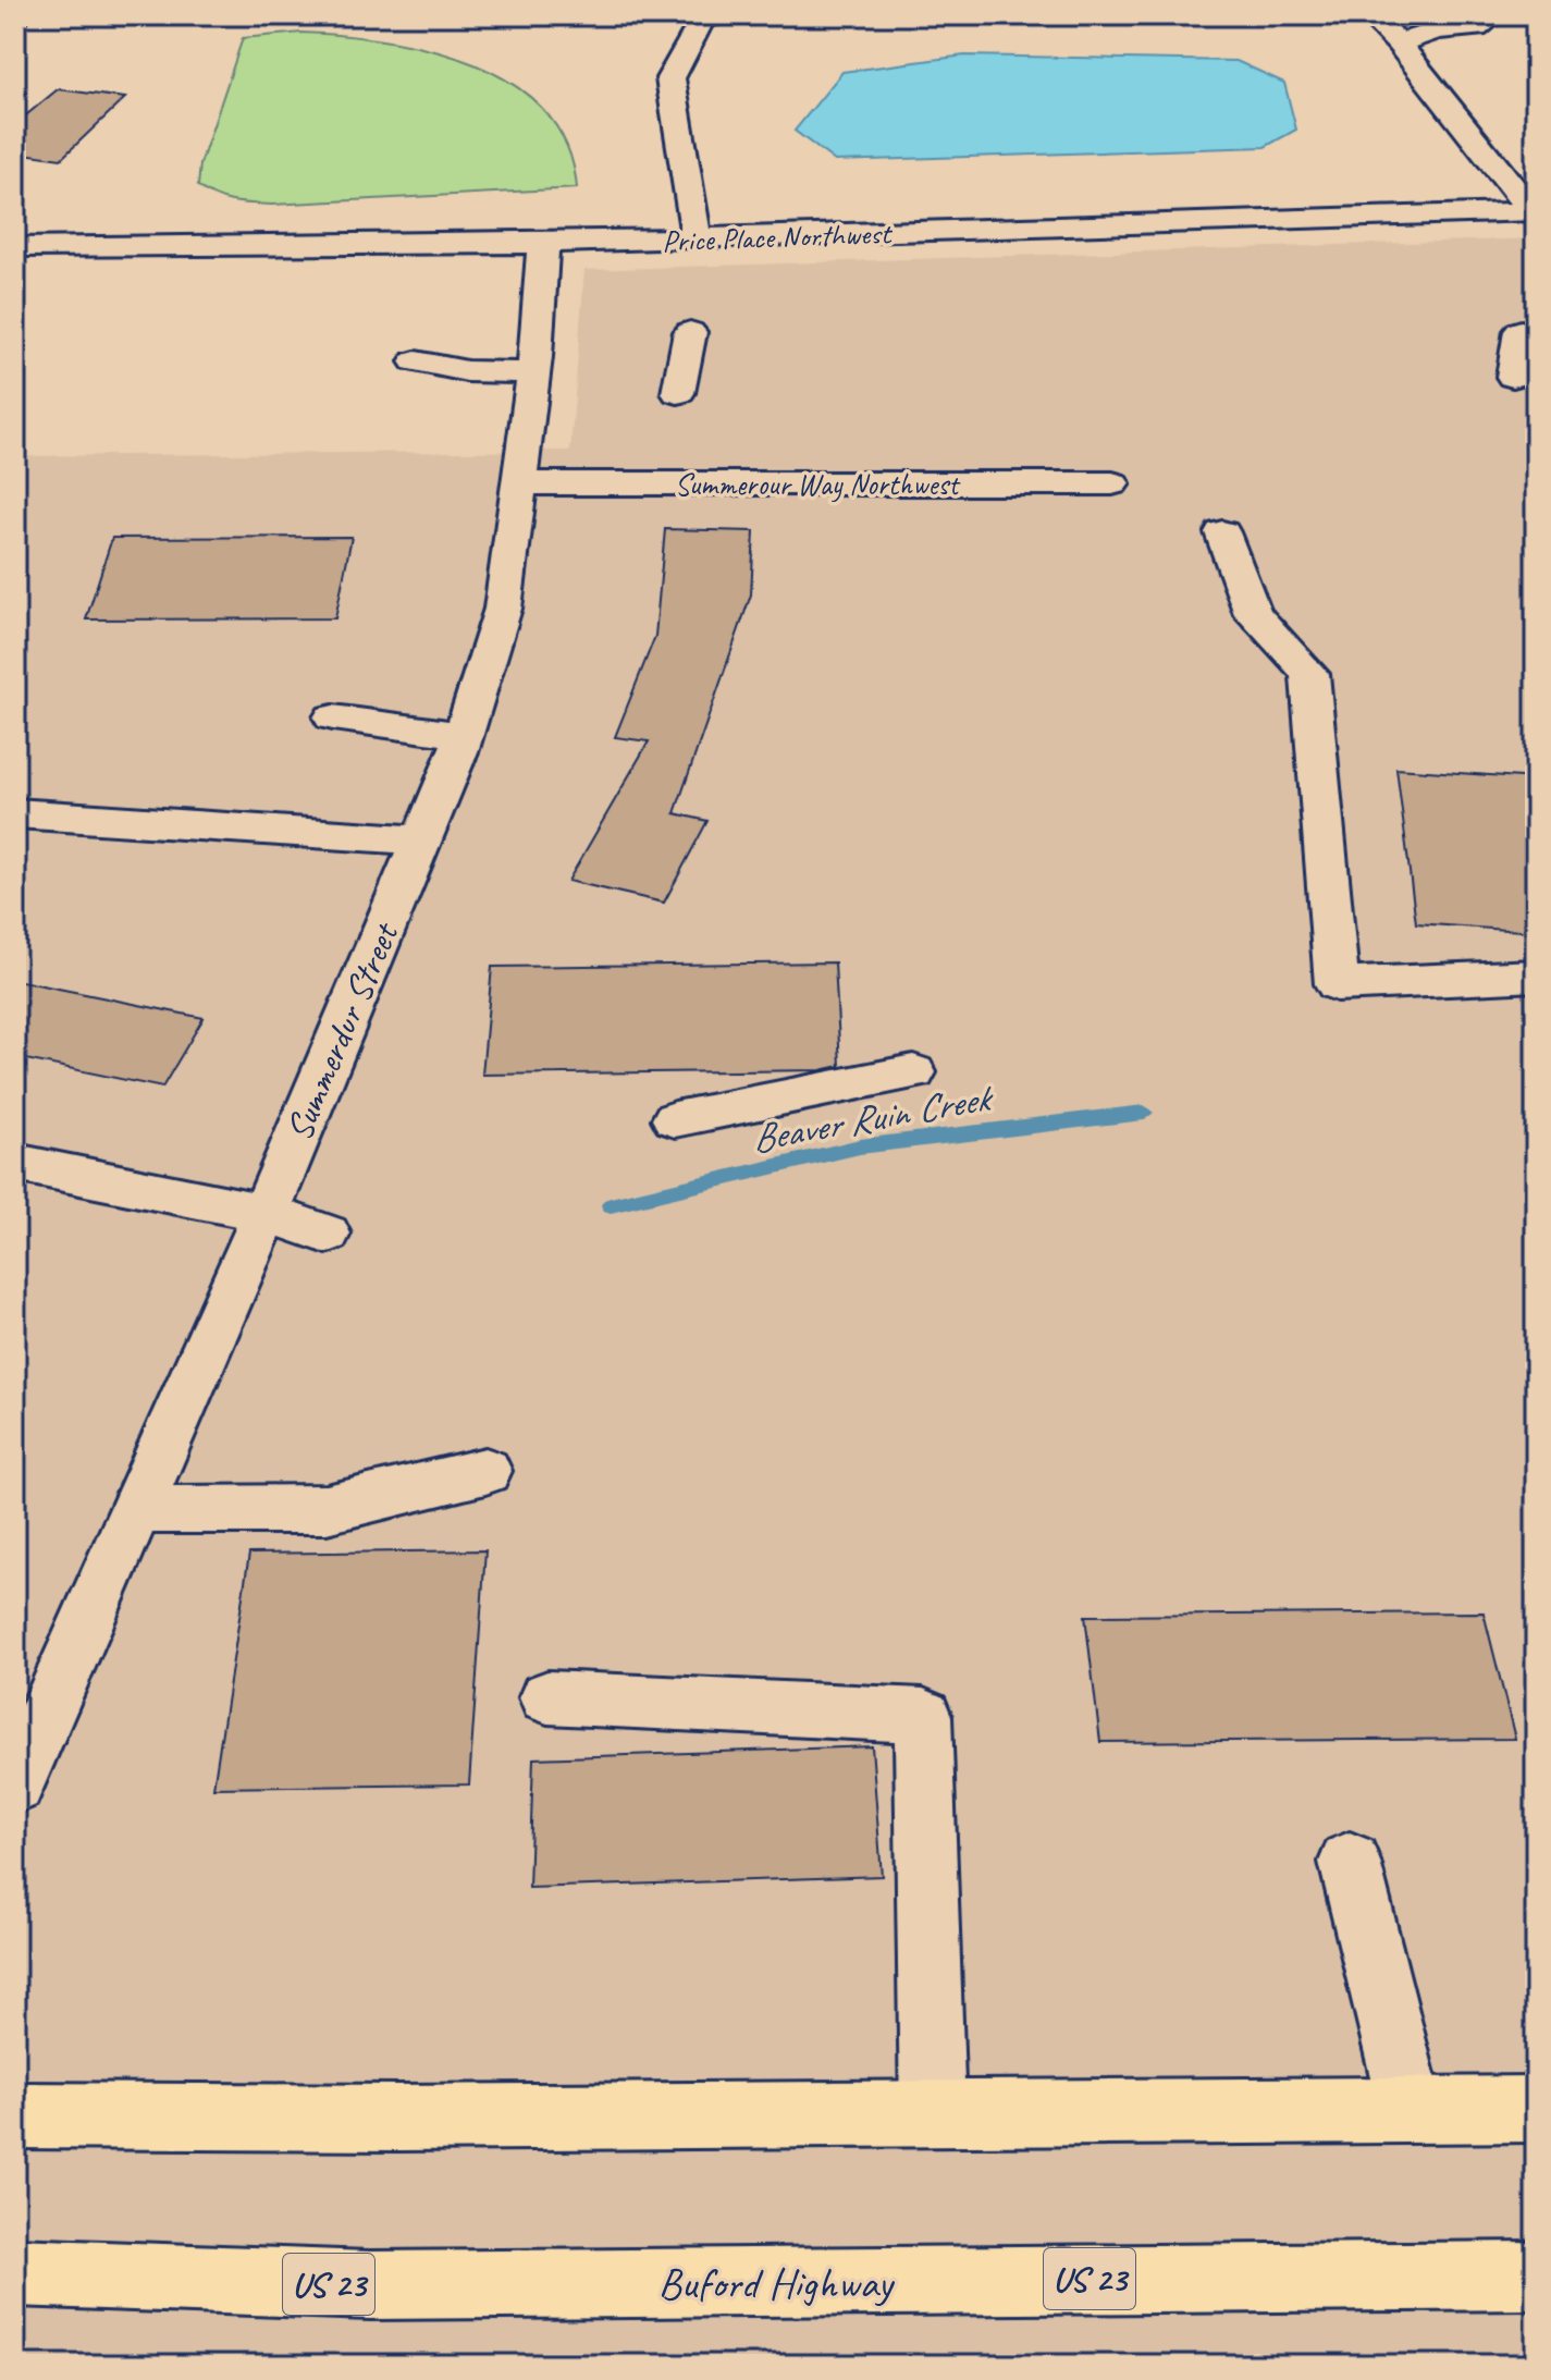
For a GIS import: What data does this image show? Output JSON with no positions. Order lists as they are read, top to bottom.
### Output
{
  "streets": {
    "main road": ["US 23", "Buford Highway"],
    "street": ["Price Place Northwest", "Summerour Way Northwest", "Summerdur Street"]
  },
  "crossings": [
    ["Price Place Northwest", "Summerdur Street"],
    ["Summerour Way Northwest", "Summerdur Street"]
  ],
  "water": ["Beaver Ruin Creek"]
}
